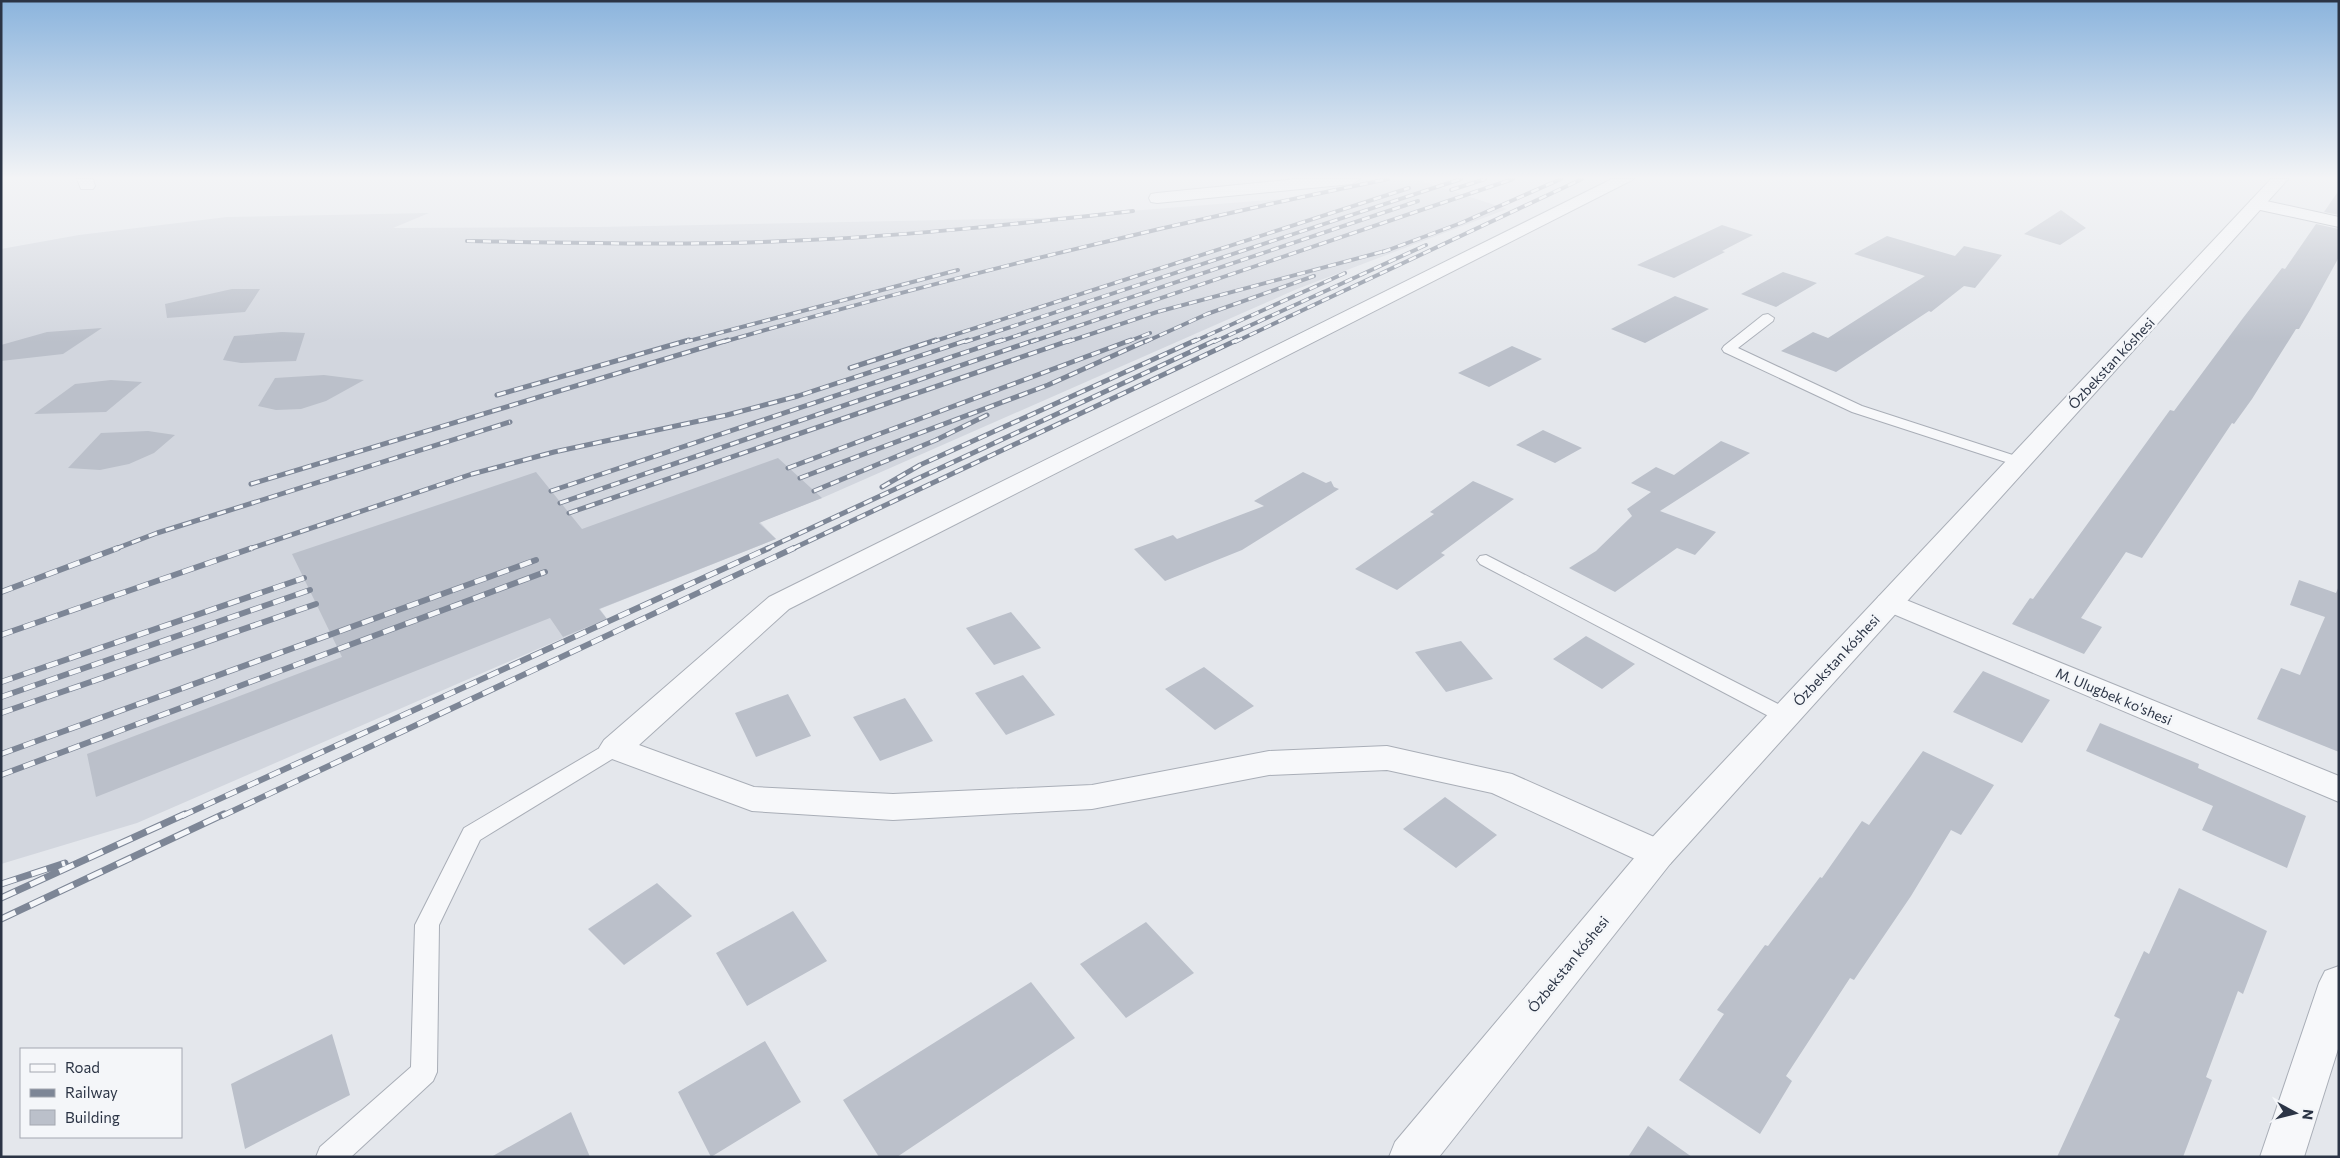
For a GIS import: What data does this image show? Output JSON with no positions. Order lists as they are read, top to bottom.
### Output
{
  "streets": {
    "street": ["Ózbekstan kóshesi", "M. Ulugbek ko'shesi"]
  },
  "crossings": [
    ["Ózbekstan kóshesi", "M. Ulugbek ko'shesi"]
  ],
  "legend": ["Road", "Railway", "Building"],
  "north": "right"
}
